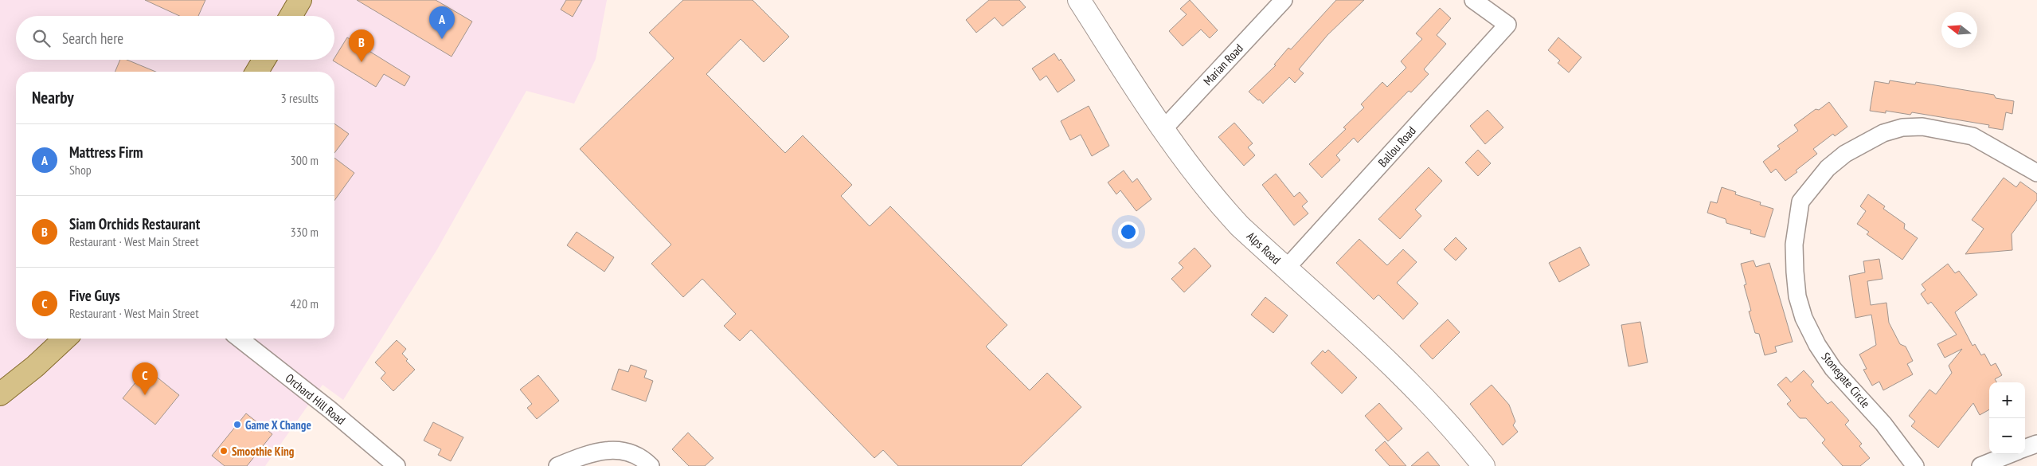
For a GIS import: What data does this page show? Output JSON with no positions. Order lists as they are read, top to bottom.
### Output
{
  "streets": {
    "street": [
      "Marian Road",
      "Ballou Road",
      "Alps Road",
      "Stonegate Circle",
      "Orchard Hill Road"
    ]
  },
  "crossings": [
    ["Marian Road", "Alps Road"],
    ["Ballou Road", "Alps Road"]
  ],
  "places": ["Game X Change", "Smoothie King"],
  "north": "left",
  "page": {
    "pins": ["A", "B", "C"],
    "search": "Search here",
    "heading": ["Nearby", "3 results"],
    "list": [
      {
        "mark": "A",
        "name": "Mattress Firm",
        "note": "Shop",
        "value": "300 m"
      },
      {
        "mark": "B",
        "name": "Siam Orchids Restaurant",
        "note": "Restaurant · West Main Street",
        "value": "330 m"
      },
      {
        "mark": "C",
        "name": "Five Guys",
        "note": "Restaurant · West Main Street",
        "value": "420 m"
      }
    ],
    "map_buttons": ["+", "−"]
  }
}
